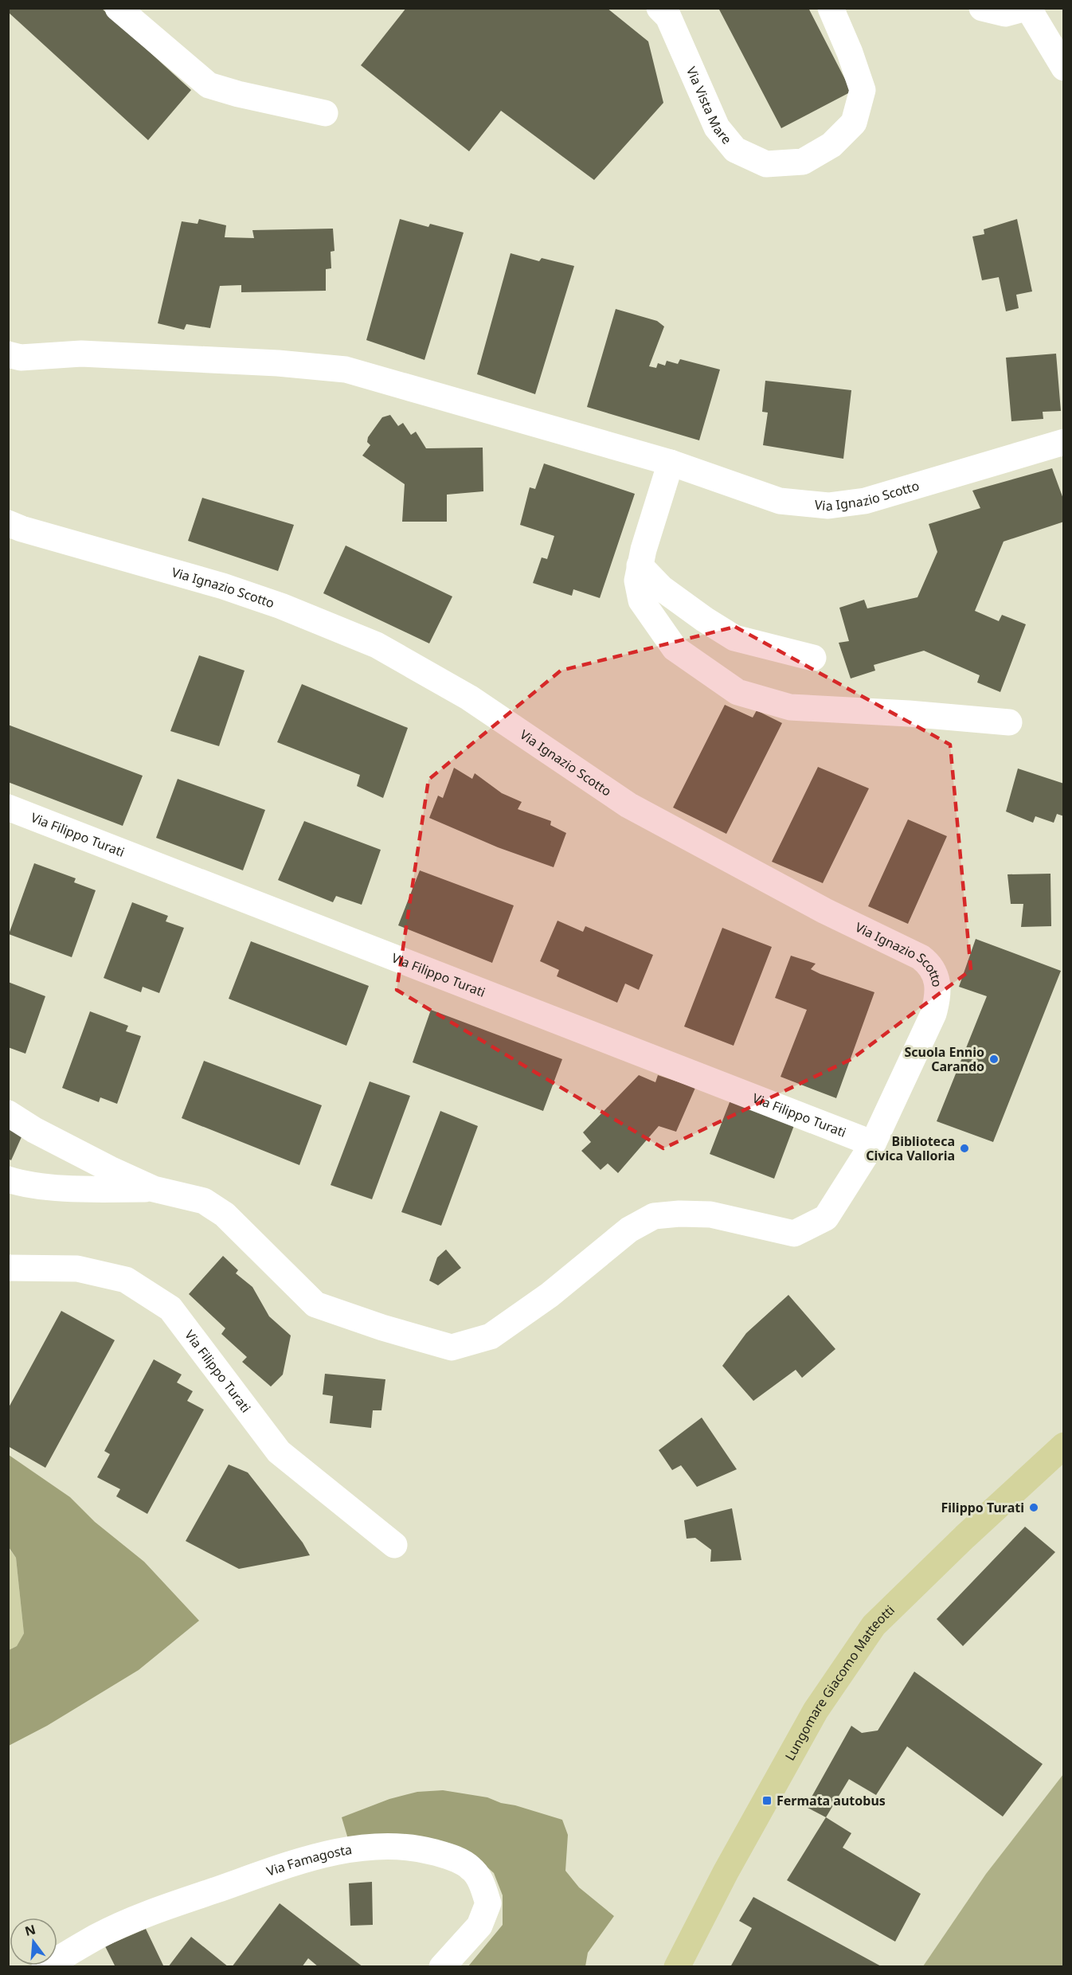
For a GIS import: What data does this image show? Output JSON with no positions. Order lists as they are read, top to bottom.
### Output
{
  "streets": {
    "main road": ["Lungomare Giacomo Matteotti"],
    "street": [
      "Via Vista Mare",
      "Via Ignazio Scotto",
      "Via Filippo Turati",
      "Via Famagosta"
    ]
  },
  "crossings": [
    ["Via Ignazio Scotto", "Via Filippo Turati"]
  ],
  "places": {
    "other": ["Scuola Ennio Carando", "Biblioteca Civica Valloria", "Filippo Turati"],
    "transit": ["Fermata autobus"]
  },
  "north": "top"
}
